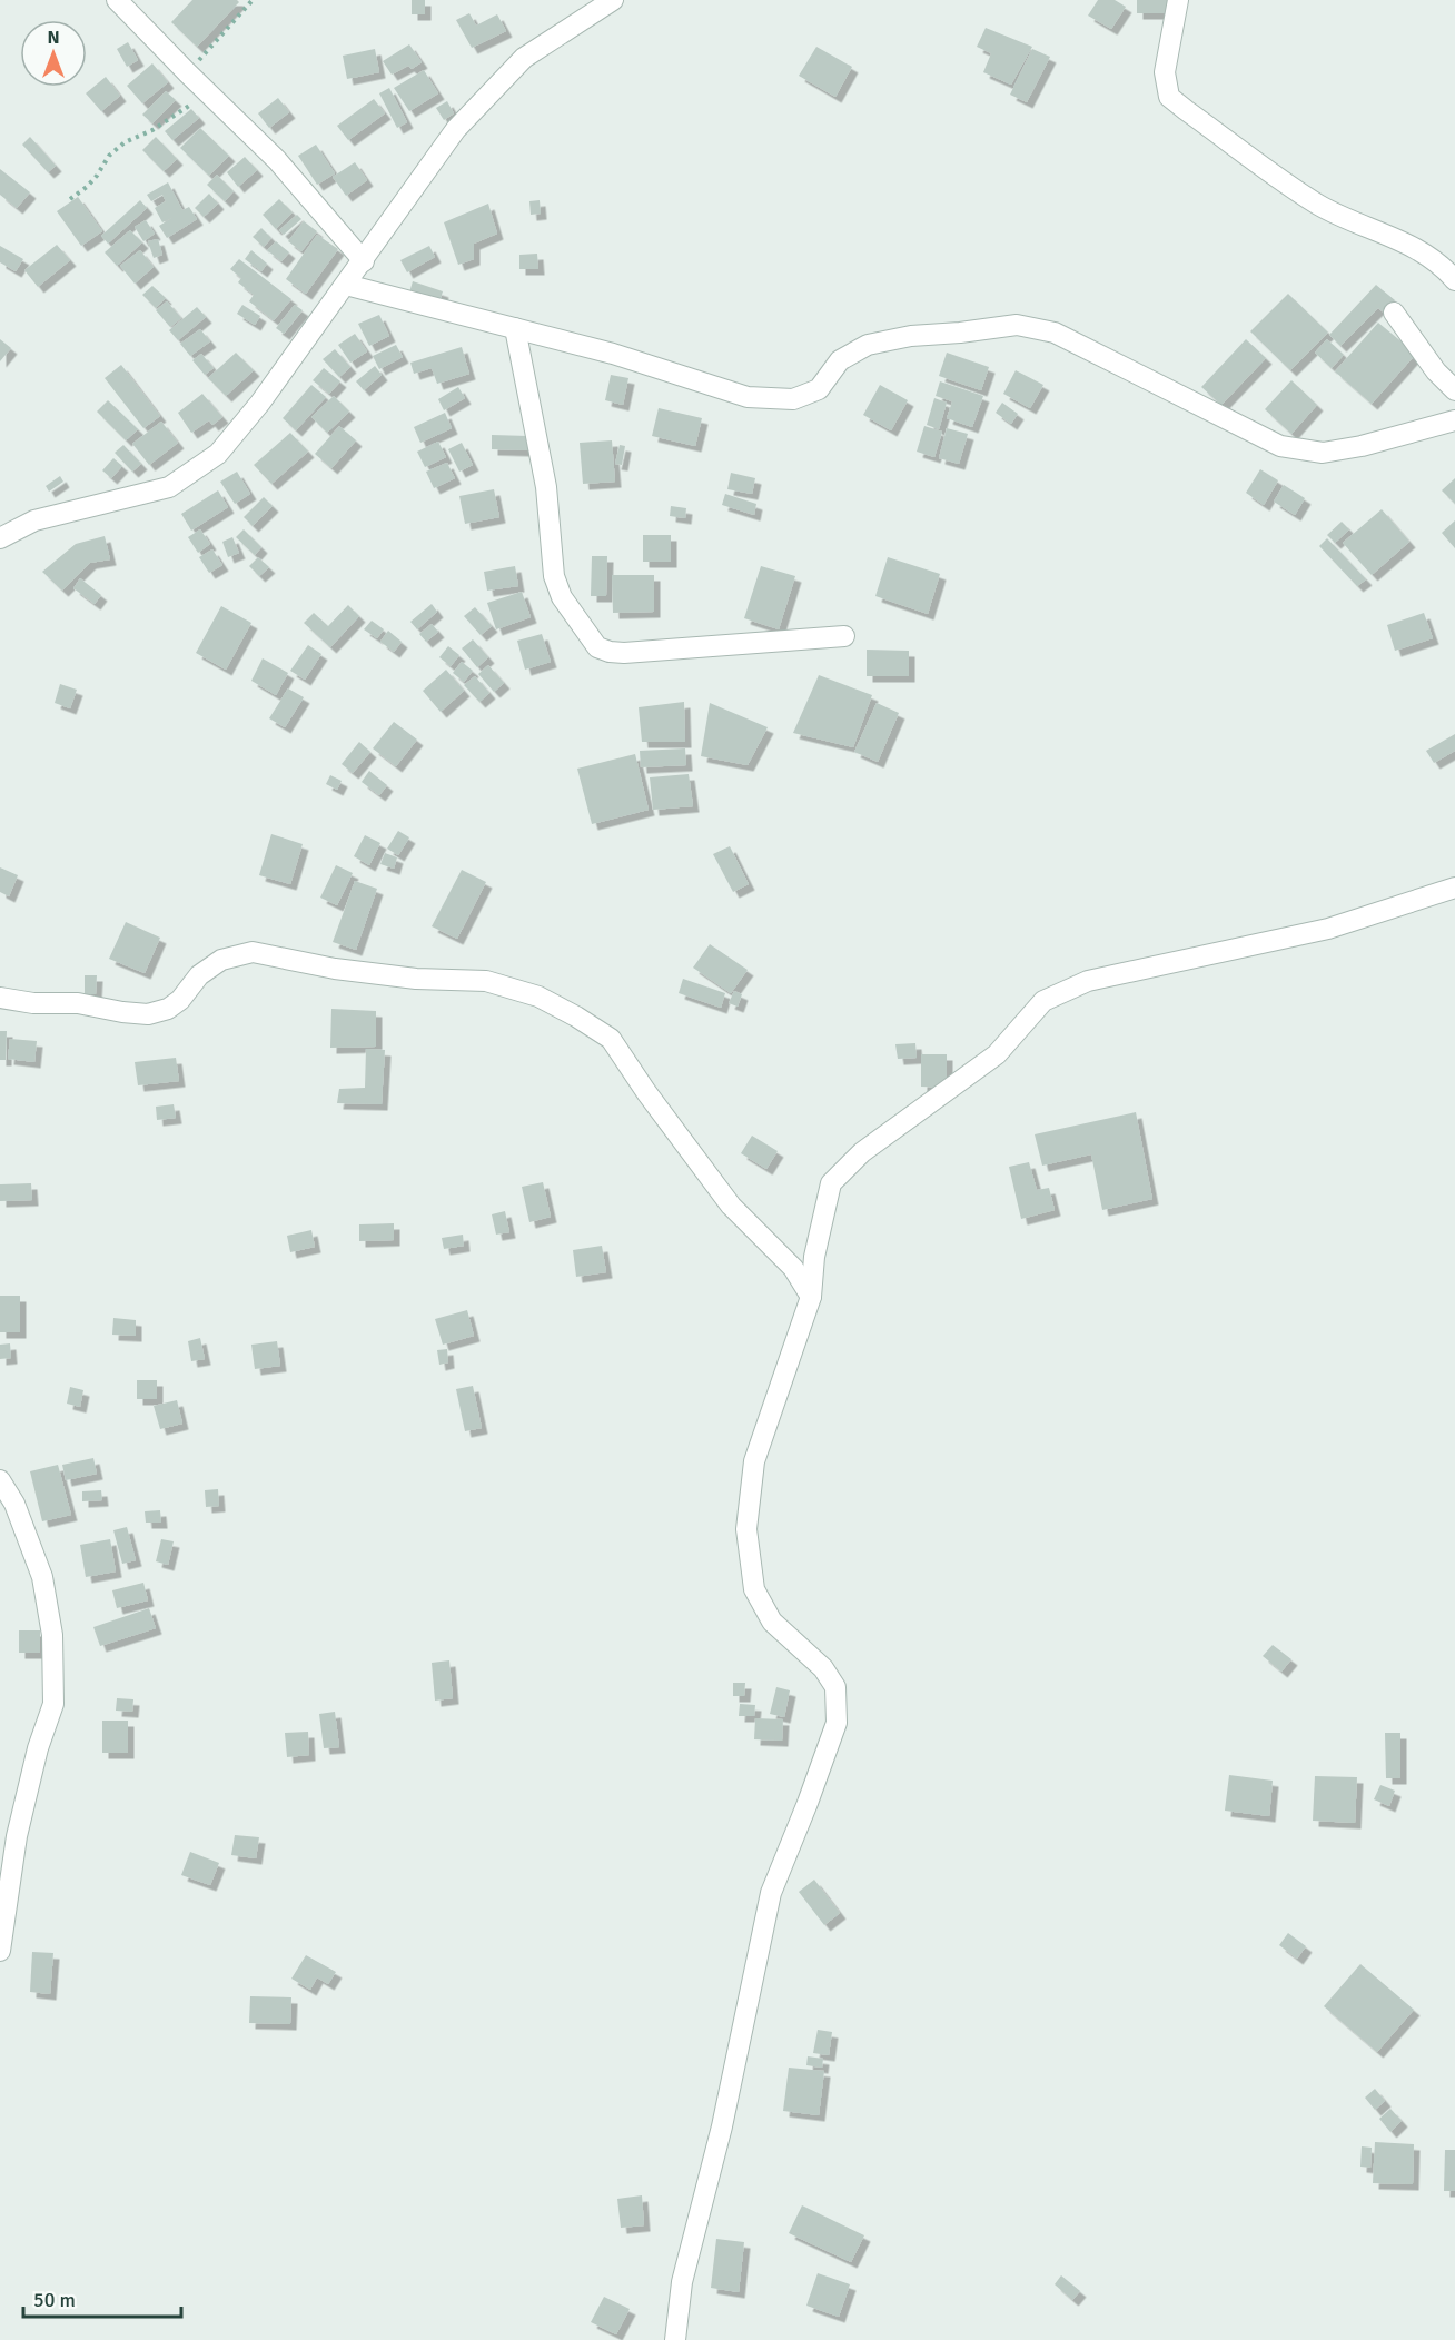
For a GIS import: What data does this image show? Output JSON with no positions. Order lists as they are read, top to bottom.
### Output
{
  "scale_bar": "50 m",
  "north": "top"
}
